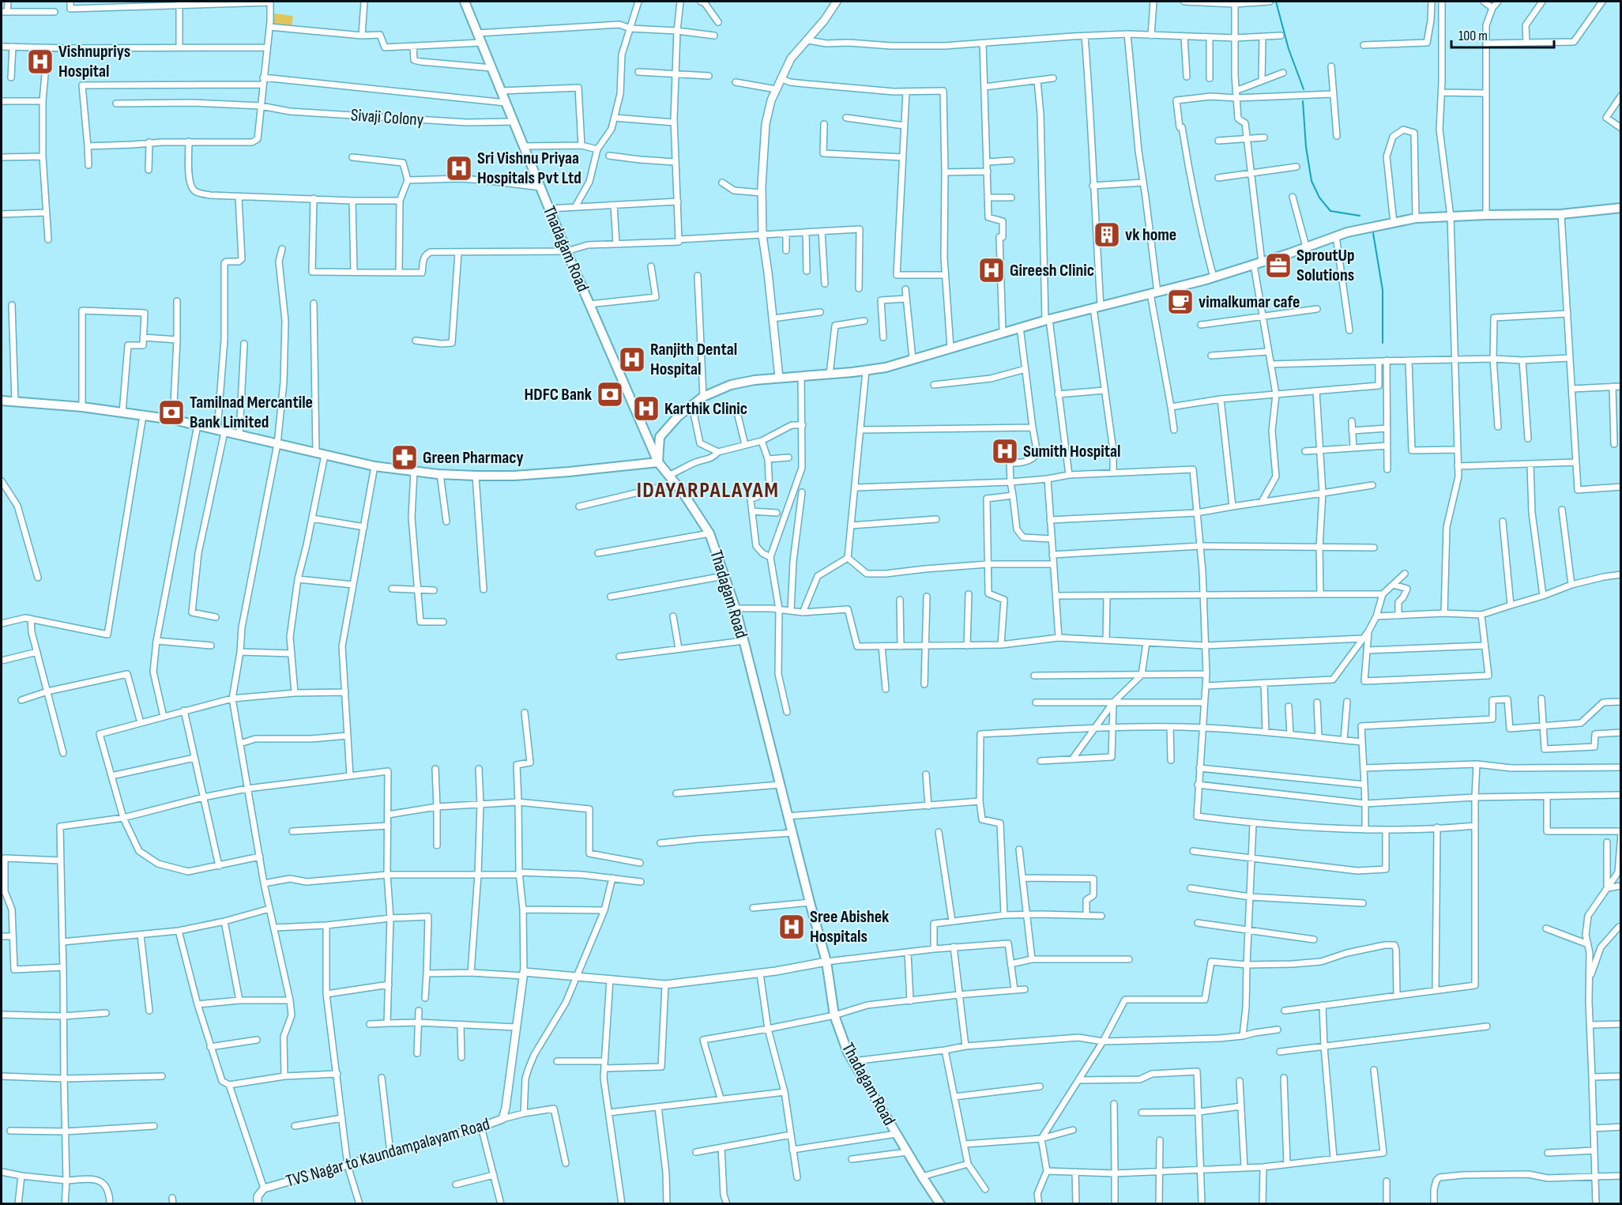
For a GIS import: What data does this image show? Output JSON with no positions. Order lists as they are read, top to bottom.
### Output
{
  "streets": {
    "main road": ["Thadagam Road"],
    "street": ["Sivaji Colony", "TVS Nagar to Kaundampalayam Road"]
  },
  "crossings": [
    ["Sivaji Colony", "Thadagam Road"]
  ],
  "districts": ["IDAYARPALAYAM"],
  "places": {
    "hospital": [
      "Vishnupriys Hospital",
      "Sri Vishnu Priyaa Hospitals Pvt Ltd",
      "Gireesh Clinic",
      "Ranjith Dental Hospital",
      "Karthik Clinic",
      "Sumith Hospital",
      "Sree Abishek Hospitals"
    ],
    "building": ["vk home"],
    "office": ["SproutUp Solutions"],
    "cafe": ["vimalkumar cafe"],
    "bank": ["HDFC Bank", "Tamilnad Mercantile Bank Limited"],
    "pharmacy": ["Green Pharmacy"]
  },
  "scale_bar": "100 m"
}
